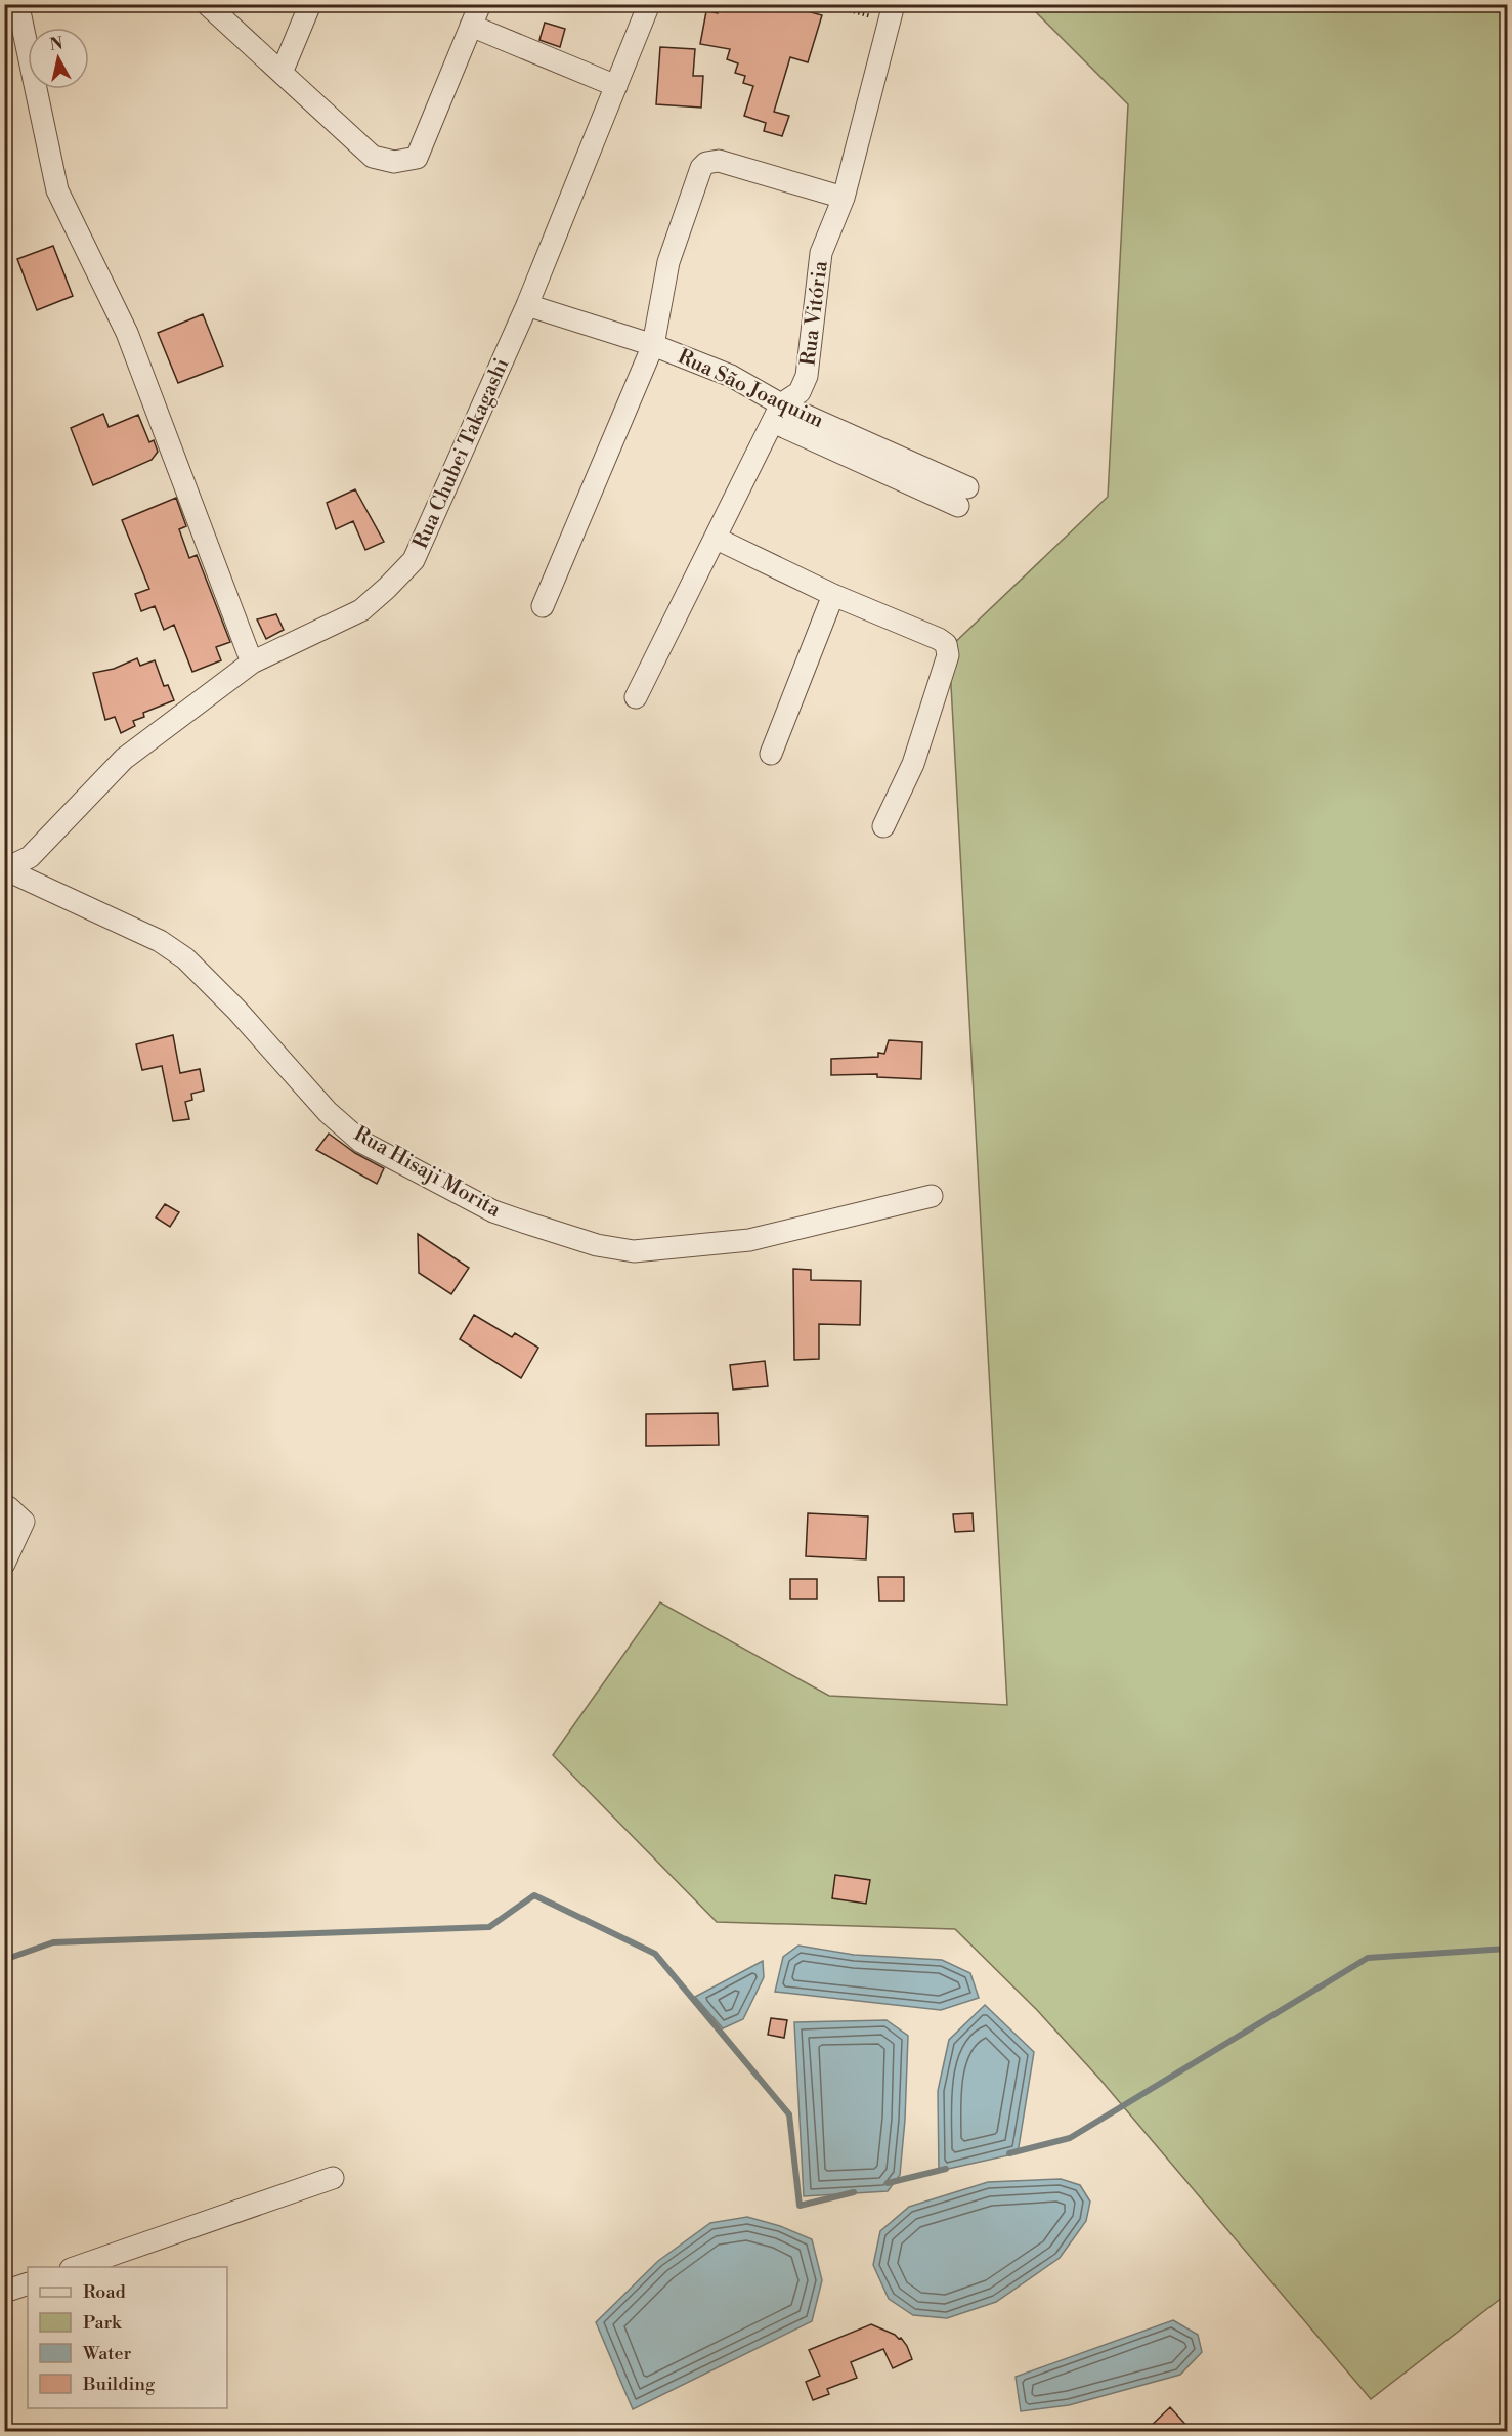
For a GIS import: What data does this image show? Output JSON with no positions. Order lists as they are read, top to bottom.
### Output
{
  "streets": {
    "street": [
      "Rua Vitória",
      "Rua São Joaquim",
      "Rua Chubei Takagashi",
      "Rua Hisaji Morita"
    ]
  },
  "crossings": [
    ["Rua Vitória", "Rua São Joaquim"],
    ["Rua São Joaquim", "Rua Chubei Takagashi"],
    ["Rua Chubei Takagashi", "Rua Hisaji Morita"]
  ],
  "legend": [
    "Road",
    "Park",
    "Water",
    "Building"
  ],
  "north": "top"
}
